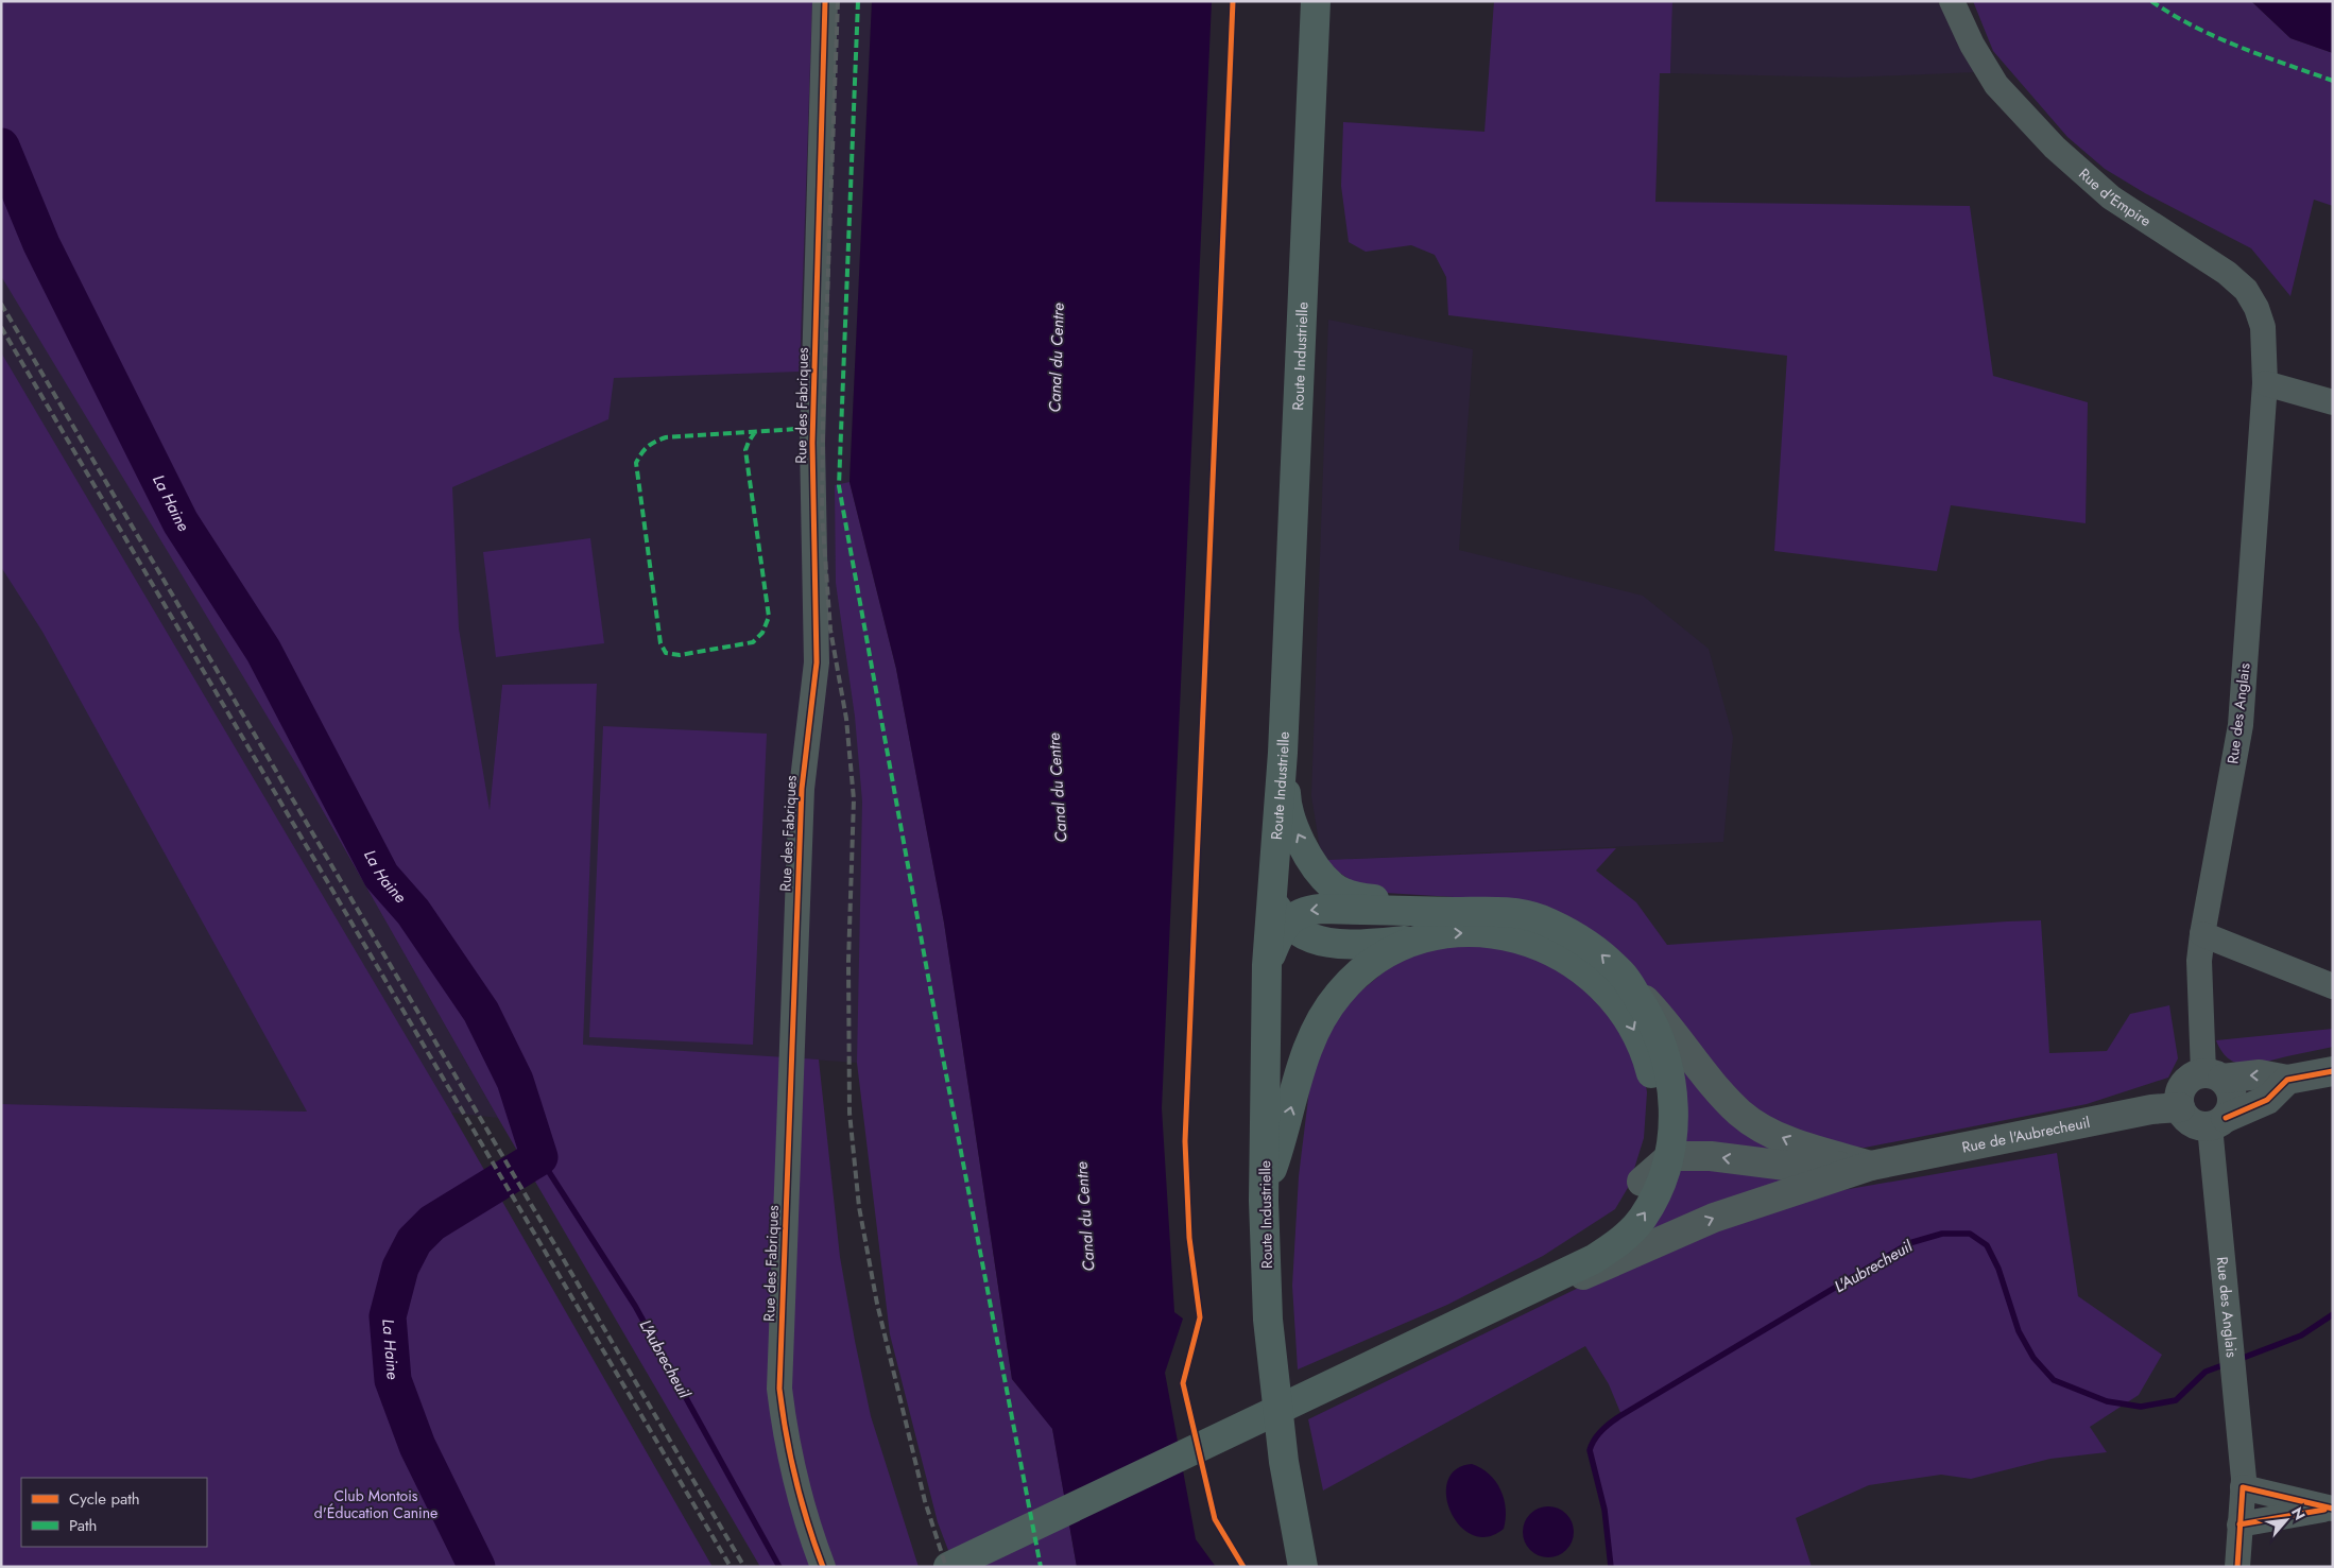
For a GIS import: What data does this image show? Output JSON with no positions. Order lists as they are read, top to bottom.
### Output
{
  "streets": {
    "main road": ["Route Industrielle"],
    "street": [
      "Rue d'Empire",
      "Rue des Fabriques",
      "Rue des Anglais",
      "Rue de l'Aubrecheuil"
    ]
  },
  "crossings": [
    ["Rue d'Empire", "Rue des Anglais"],
    ["Rue des Anglais", "Rue de l'Aubrecheuil"]
  ],
  "water": ["Canal du Centre", "La Haine", "L'Aubrecheuil"],
  "parks": ["Club Montois d'Éducation Canine"],
  "legend": ["Cycle path", "Path"],
  "north": "top right"
}
